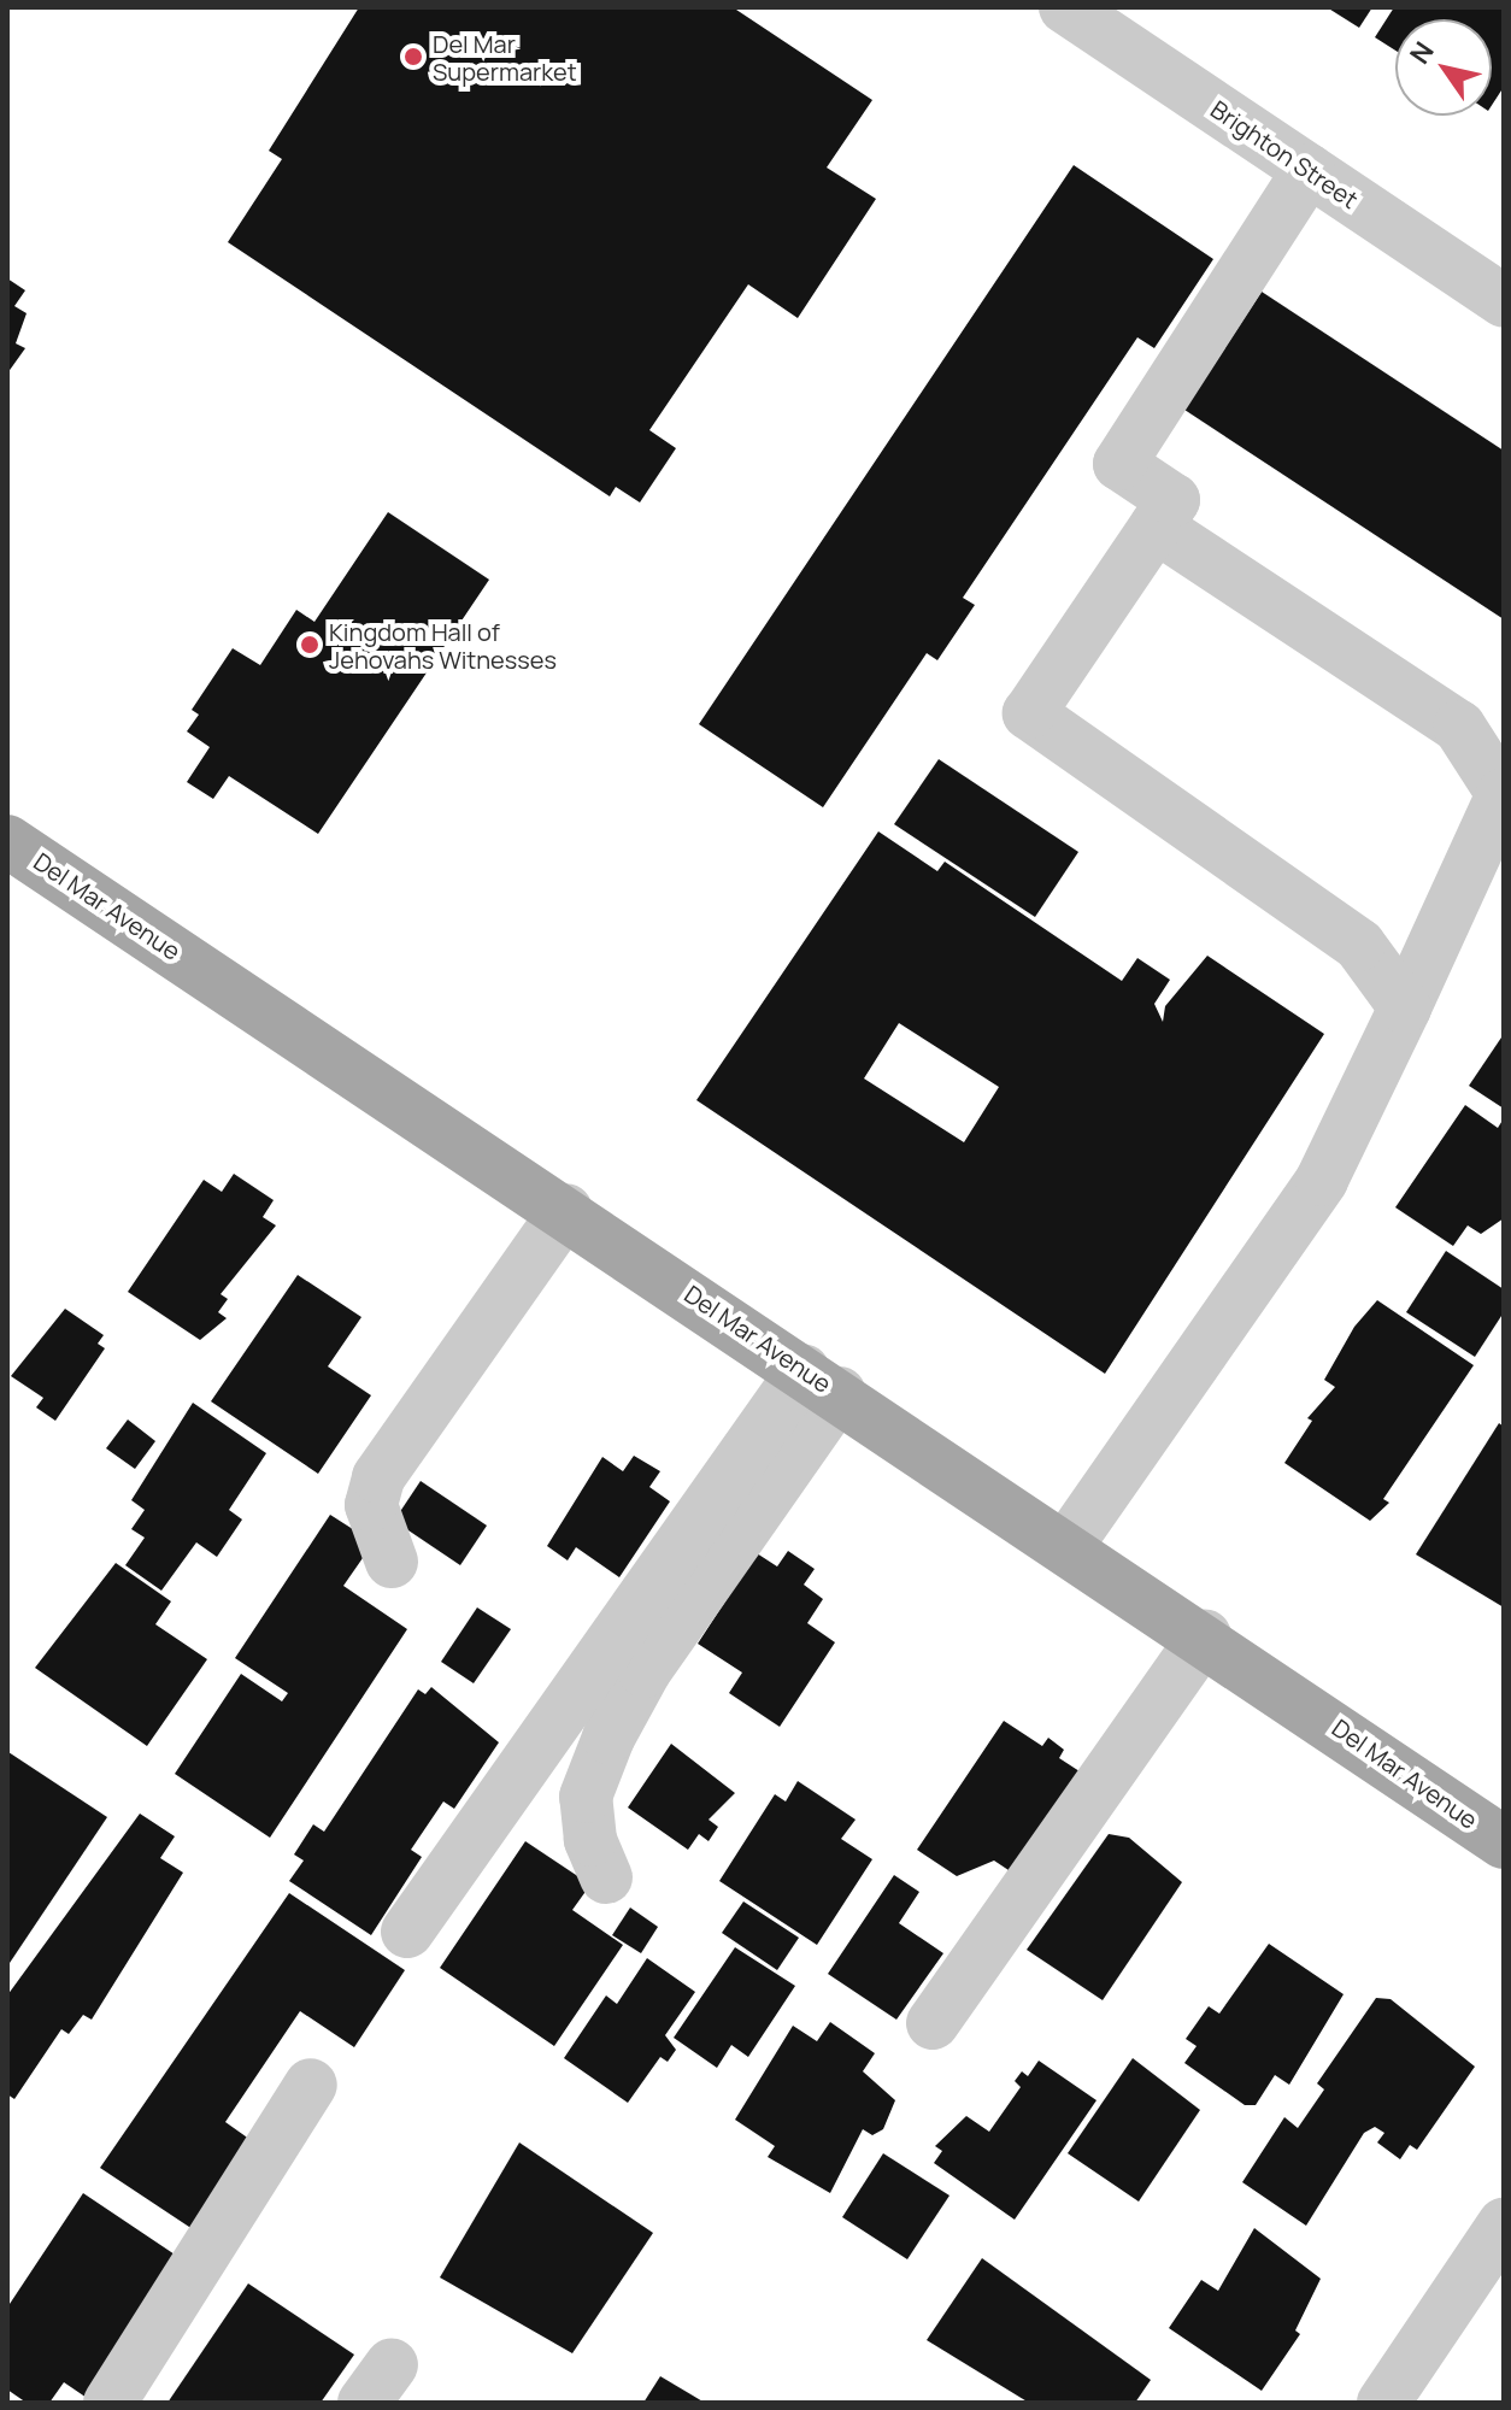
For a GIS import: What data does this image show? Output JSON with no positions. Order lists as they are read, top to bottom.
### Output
{
  "streets": {
    "main road": ["Del Mar Avenue"],
    "street": ["Brighton Street"]
  },
  "places": ["Del Mar Supermarket", "Kingdom Hall of Jehovahs Witnesses"],
  "north": "top left"
}
